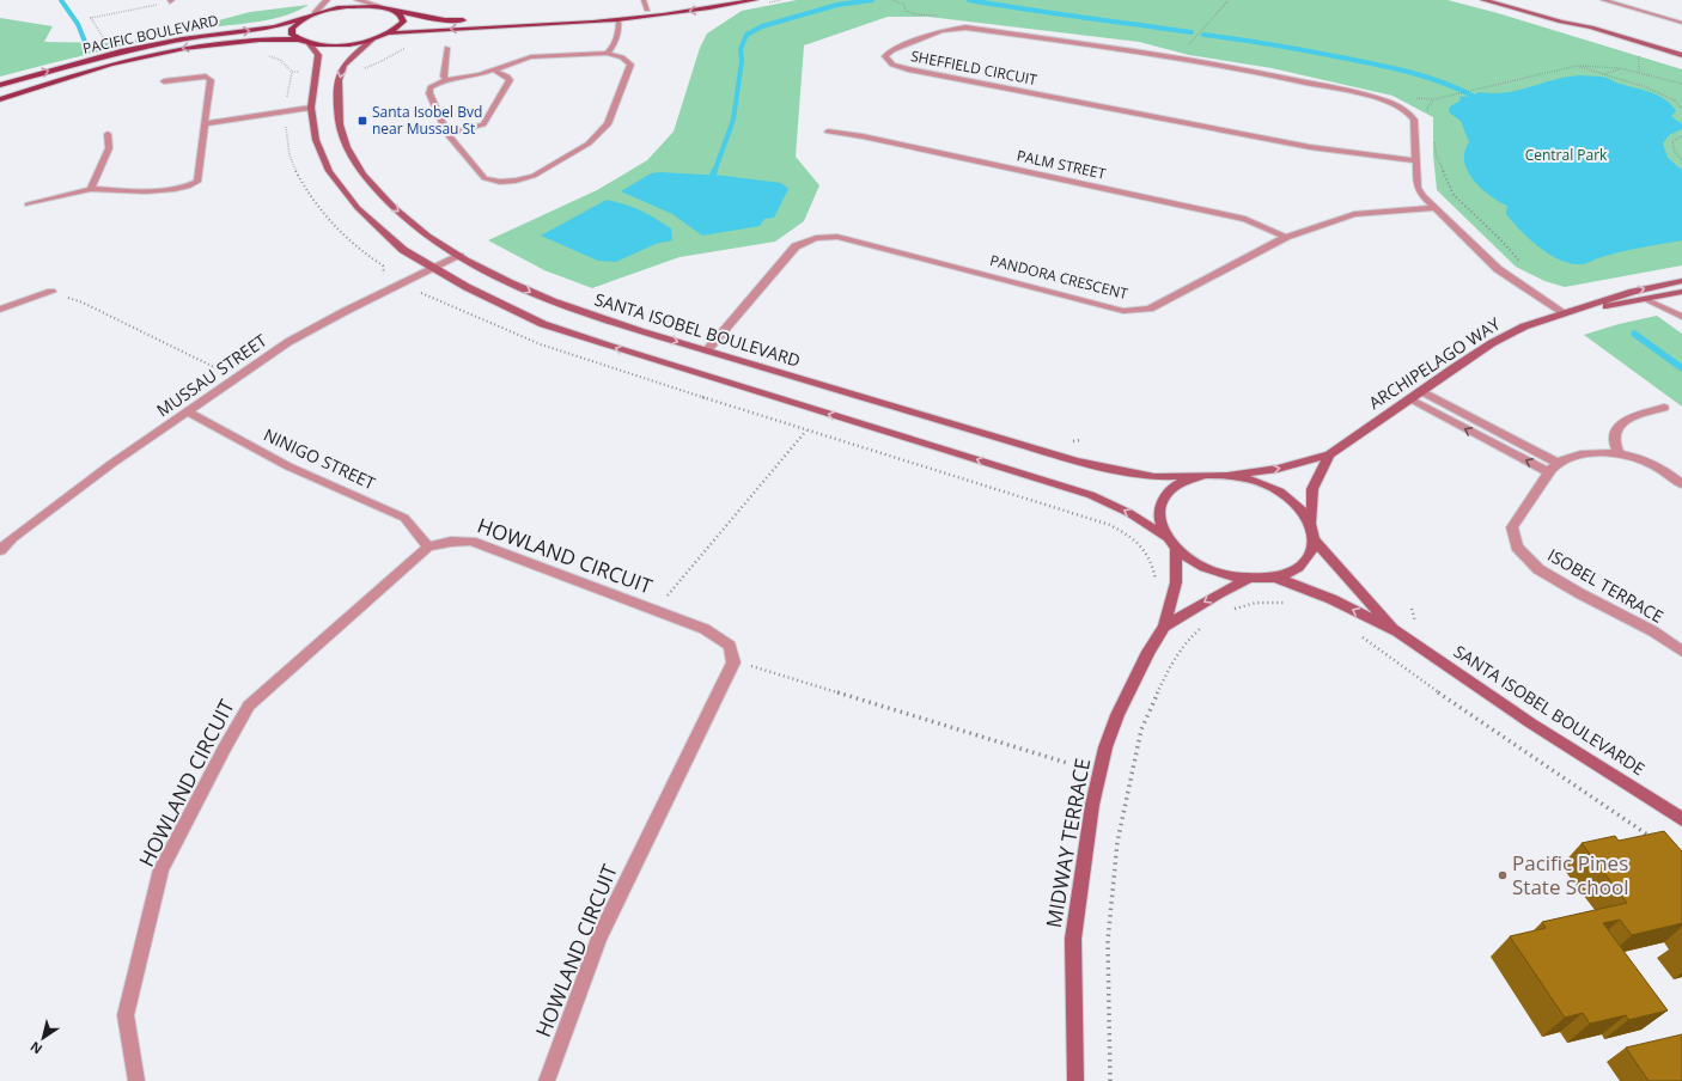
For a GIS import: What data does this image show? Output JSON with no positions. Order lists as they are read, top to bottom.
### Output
{
  "streets": {
    "main road": ["PACIFIC BOULEVARD"],
    "street": [
      "SHEFFIELD CIRCUIT",
      "PALM STREET",
      "PANDORA CRESCENT",
      "SANTA ISOBEL BOULEVARD",
      "ARCHIPELAGO WAY",
      "MUSSAU STREET",
      "NINIGO STREET",
      "HOWLAND CIRCUIT",
      "ISOBEL TERRACE",
      "SANTA ISOBEL BOULEVARDE",
      "MIDWAY TERRACE"
    ]
  },
  "crossings": [
    ["SHEFFIELD CIRCUIT", "PANDORA CRESCENT"],
    ["SHEFFIELD CIRCUIT", "ARCHIPELAGO WAY"],
    ["PALM STREET", "PANDORA CRESCENT"],
    ["PANDORA CRESCENT", "SANTA ISOBEL BOULEVARD"],
    ["SANTA ISOBEL BOULEVARD", "ARCHIPELAGO WAY"],
    ["SANTA ISOBEL BOULEVARD", "MUSSAU STREET"],
    ["SANTA ISOBEL BOULEVARD", "SANTA ISOBEL BOULEVARDE"],
    ["SANTA ISOBEL BOULEVARD", "MIDWAY TERRACE"],
    ["ARCHIPELAGO WAY", "SANTA ISOBEL BOULEVARDE"],
    ["ARCHIPELAGO WAY", "MIDWAY TERRACE"],
    ["MUSSAU STREET", "NINIGO STREET"],
    ["NINIGO STREET", "HOWLAND CIRCUIT"],
    ["SANTA ISOBEL BOULEVARDE", "MIDWAY TERRACE"]
  ],
  "parks": ["Central Park"],
  "places": {
    "transit": ["Santa Isobel Bvd near Mussau St"],
    "other": ["Pacific Pines State School"]
  },
  "north": "bottom left"
}
